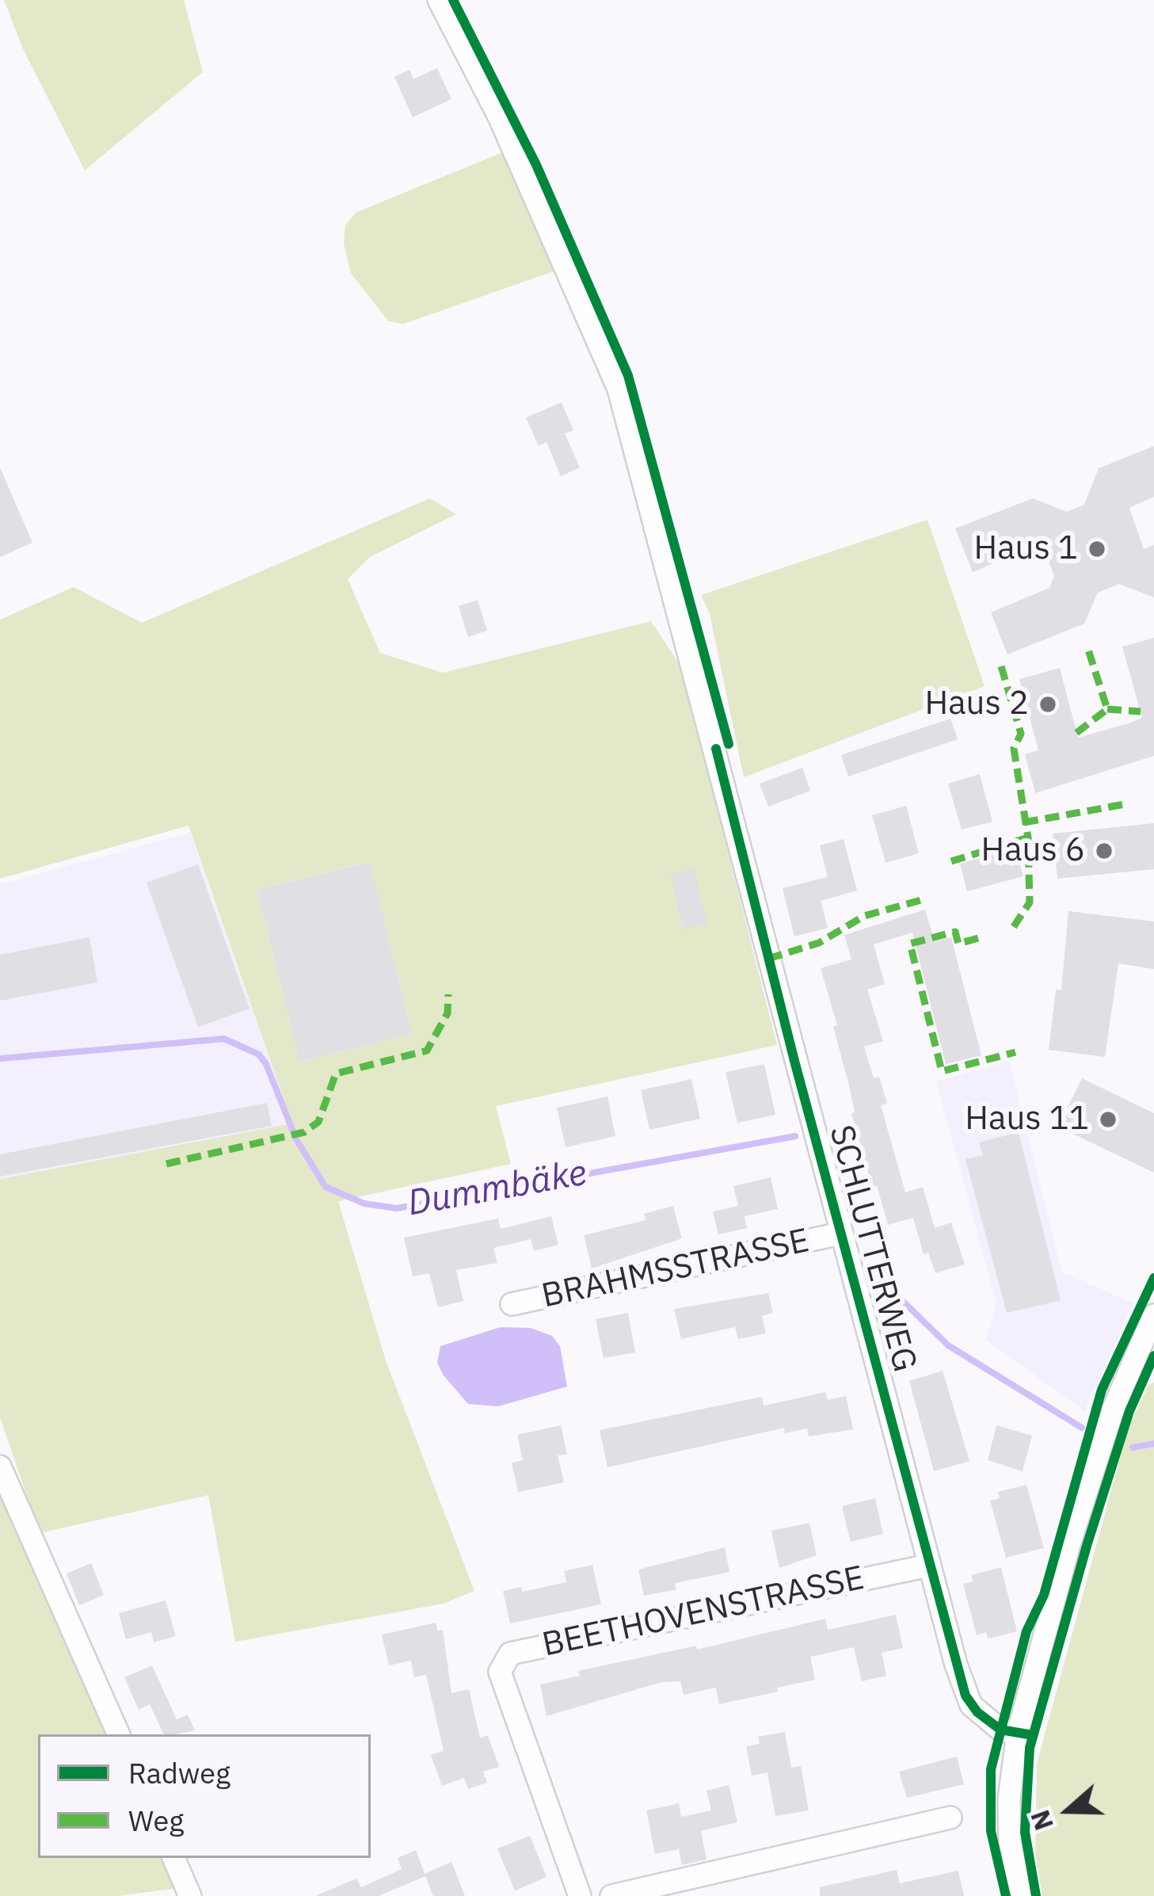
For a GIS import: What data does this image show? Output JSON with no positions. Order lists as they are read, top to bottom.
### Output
{
  "streets": {
    "street": ["SCHLUTTERWEG", "BRAHMSSTRASSE", "BEETHOVENSTRASSE"]
  },
  "crossings": [
    ["SCHLUTTERWEG", "BRAHMSSTRASSE"],
    ["SCHLUTTERWEG", "BEETHOVENSTRASSE"]
  ],
  "water": ["Dummbäke"],
  "places": [
    "Haus 1",
    "Haus 2",
    "Haus 6",
    "Haus 11"
  ],
  "legend": ["Radweg", "Weg"],
  "north": "left"
}
